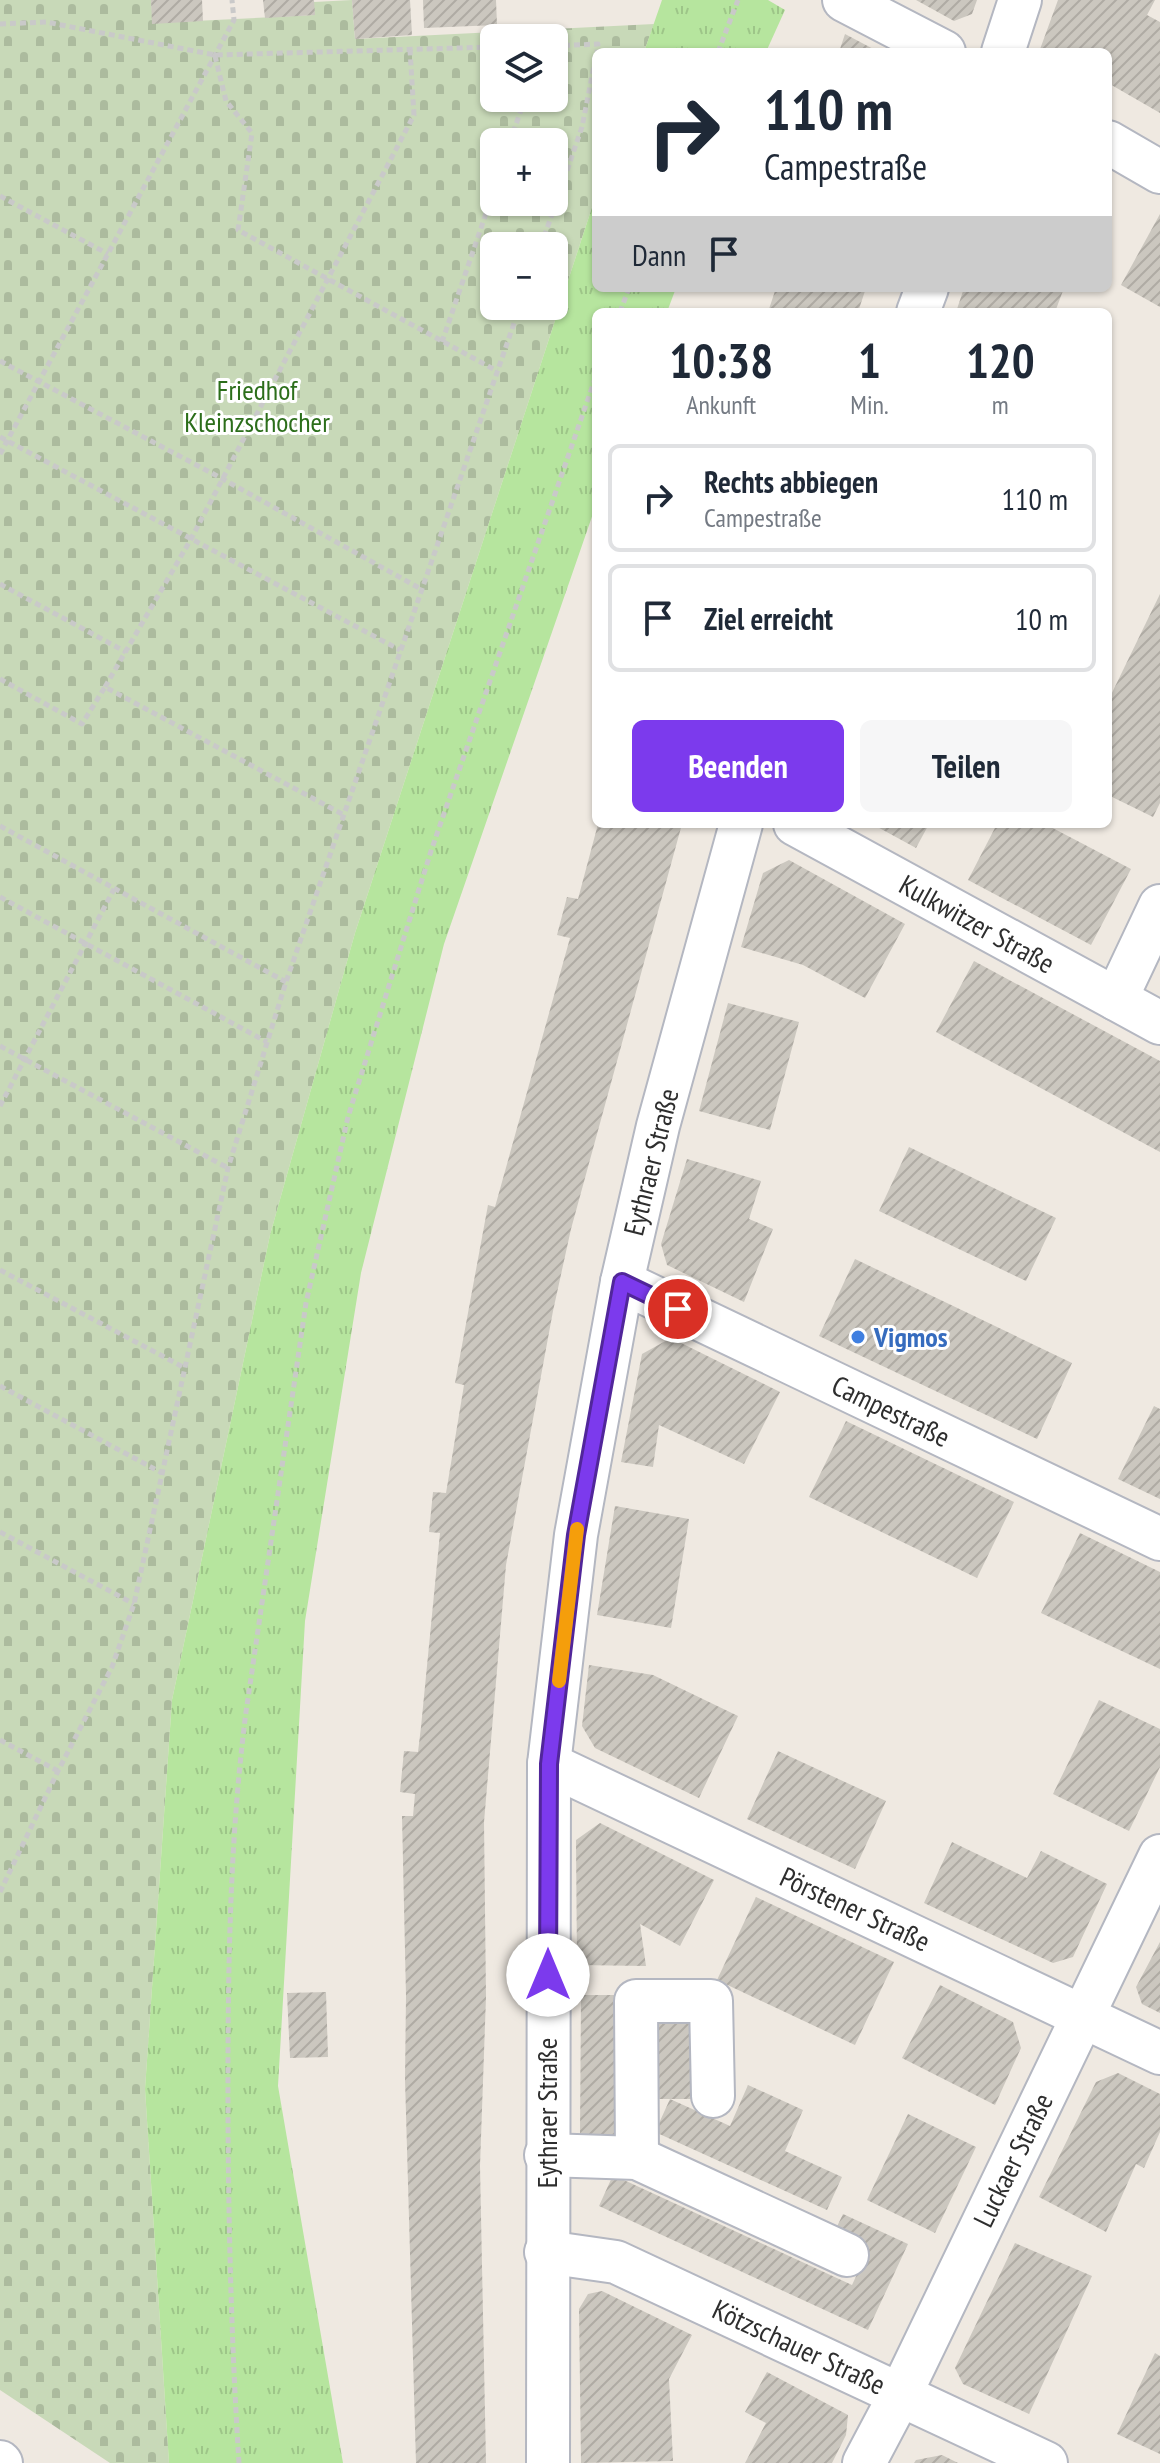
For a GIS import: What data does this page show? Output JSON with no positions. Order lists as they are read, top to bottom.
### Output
{
  "streets": {
    "street": [
      "Kulkwitzer Straße",
      "Eythraer Straße",
      "Campestraße",
      "Pörstener Straße",
      "Luckaer Straße",
      "Kötzschauer Straße"
    ]
  },
  "crossings": [
    ["Eythraer Straße", "Campestraße"],
    ["Eythraer Straße", "Pörstener Straße"],
    ["Eythraer Straße", "Kötzschauer Straße"],
    ["Pörstener Straße", "Luckaer Straße"],
    ["Luckaer Straße", "Kötzschauer Straße"]
  ],
  "parks": ["Friedhof Kleinzschocher"],
  "places": ["Vigmos"],
  "page": {
    "map_buttons": ["+", "−"],
    "turn": ["110 m", "Campestraße"],
    "then": "Dann",
    "eta": [
      "10:38",
      "Ankunft",
      "1",
      "Min.",
      "120",
      "m"
    ],
    "list": [
      {
        "name": "Rechts abbiegen",
        "note": "Campestraße",
        "value": "110 m"
      },
      {
        "name": "Ziel erreicht",
        "value": "10 m"
      }
    ],
    "buttons": ["Beenden", "Teilen"]
  }
}
